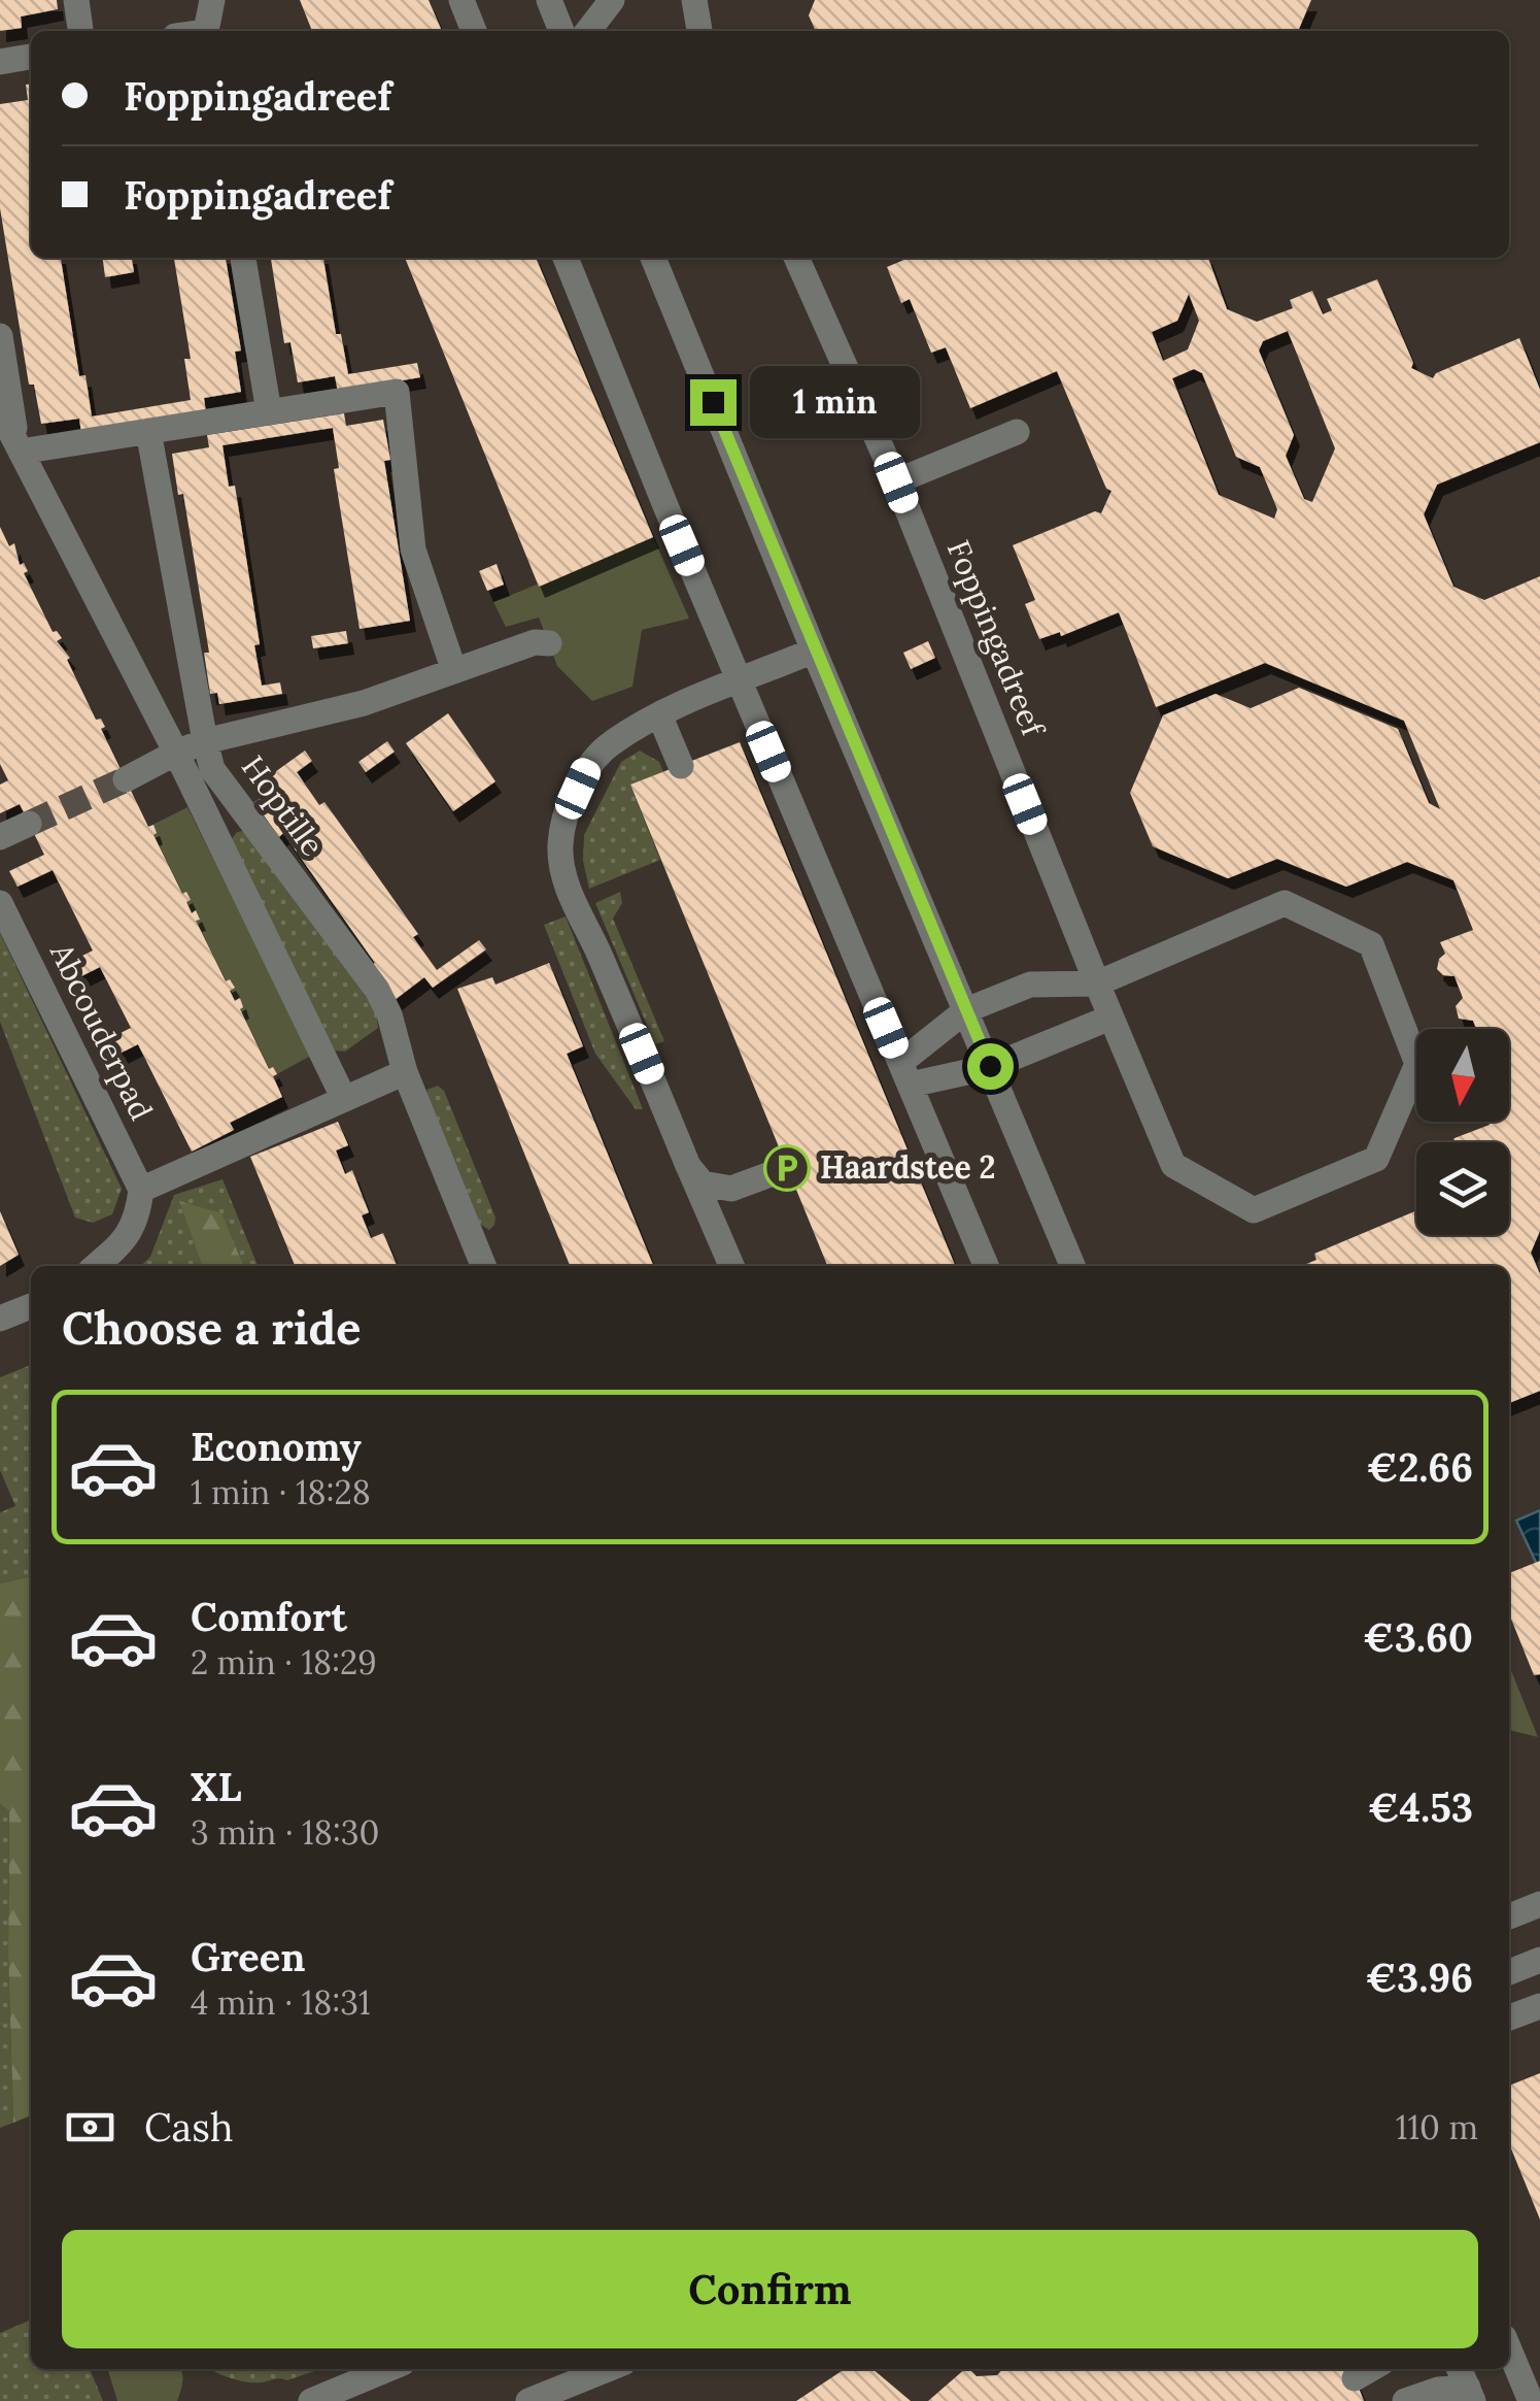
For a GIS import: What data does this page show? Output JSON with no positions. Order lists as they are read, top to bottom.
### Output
{
  "streets": {
    "street": ["Foppingadreef", "Hoptille", "Abcouderpad"]
  },
  "places": {
    "parking": ["Haardstee 2"]
  },
  "north": "bottom",
  "page": {
    "banner": ["Foppingadreef", "Foppingadreef"],
    "bubble": "1 min",
    "heading": "Choose a ride",
    "list": [
      {
        "name": "Economy",
        "note": "1 min · 18:28",
        "value": "€2.66"
      },
      {
        "name": "Comfort",
        "note": "2 min · 18:29",
        "value": "€3.60"
      },
      {
        "name": "XL",
        "note": "3 min · 18:30",
        "value": "€4.53"
      },
      {
        "name": "Green",
        "note": "4 min · 18:31",
        "value": "€3.96"
      }
    ],
    "pay": ["Cash", "110 m"],
    "buttons": "Confirm"
  }
}
